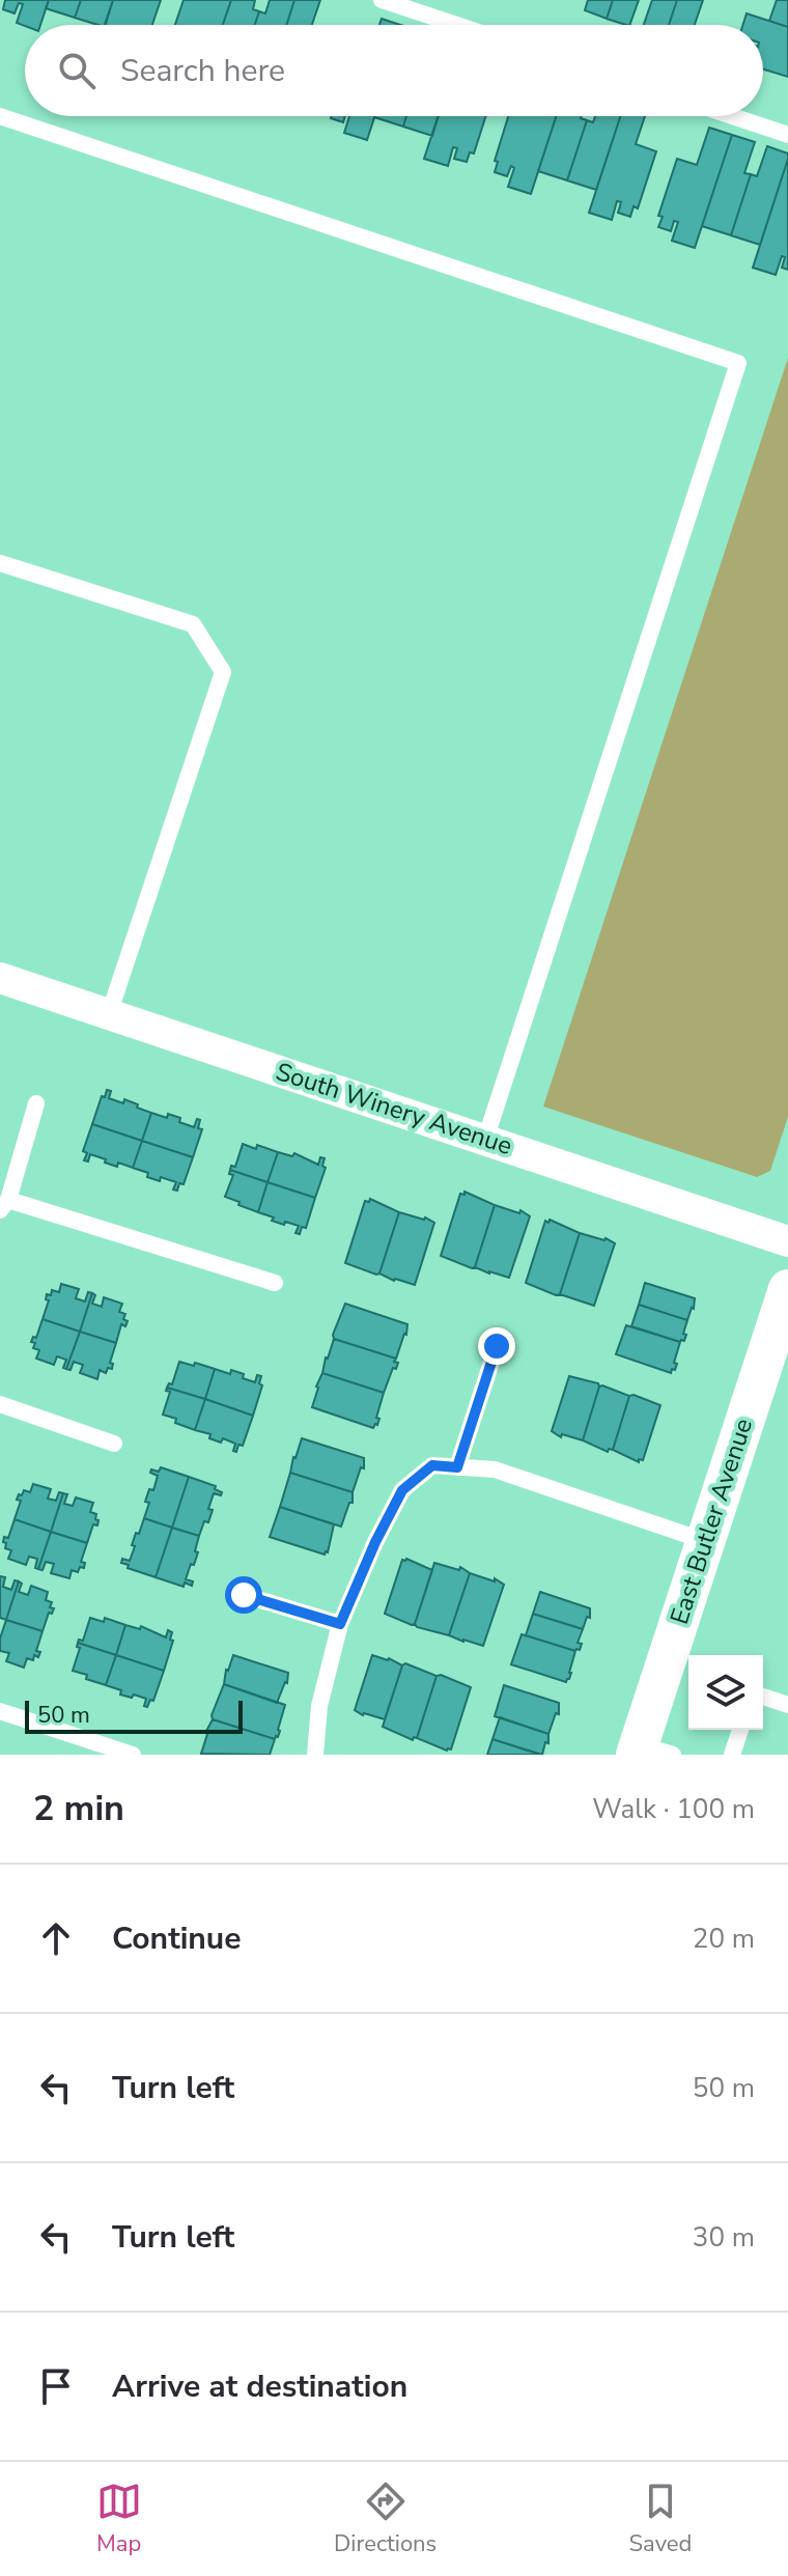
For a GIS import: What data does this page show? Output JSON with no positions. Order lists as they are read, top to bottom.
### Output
{
  "streets": {
    "street": ["South Winery Avenue", "East Butler Avenue"]
  },
  "scale_bar": "50 m",
  "page": {
    "search": "Search here",
    "scale": "50 m",
    "heading": ["2 min", "Walk · 100 m"],
    "list": [
      ["Continue", "20 m"],
      ["Turn left", "50 m"],
      ["Turn left", "30 m"],
      "Arrive at destination"
    ],
    "nav": ["Map", "Directions", "Saved"]
  }
}
